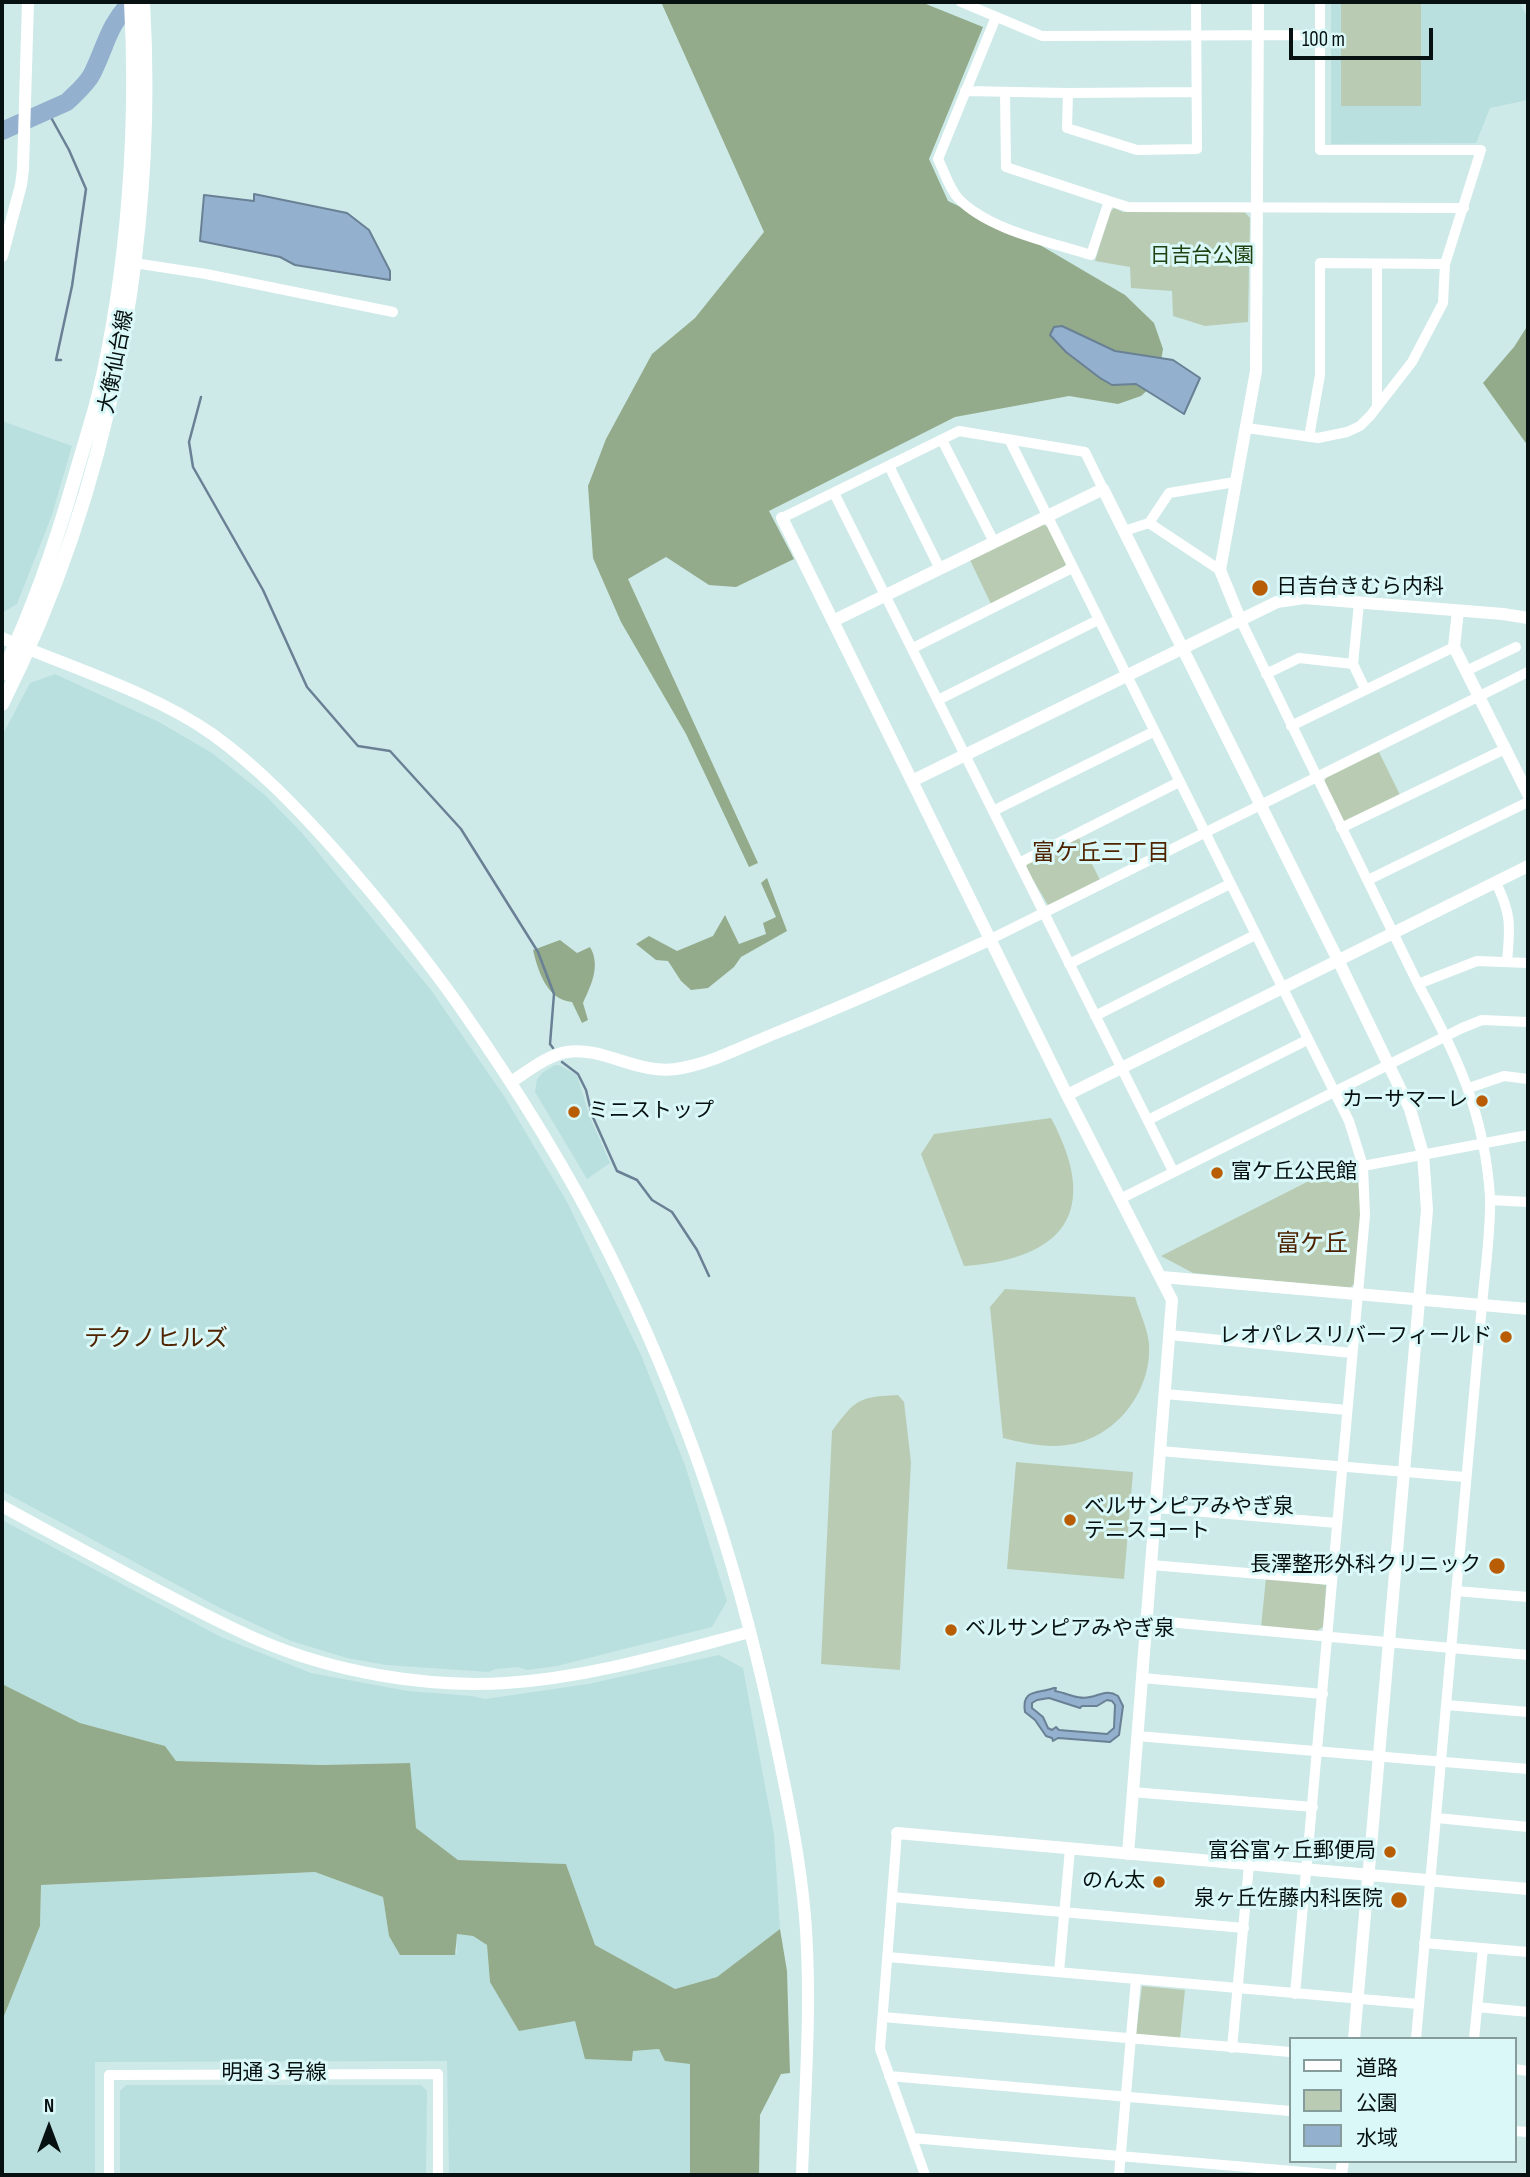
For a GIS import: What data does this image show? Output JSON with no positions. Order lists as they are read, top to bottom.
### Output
{
  "streets": {
    "main road": ["大衡仙台線"],
    "street": ["明通３号線"]
  },
  "districts": ["富ケ丘三丁目", "富ケ丘", "テクノヒルズ"],
  "parks": ["日吉台公園"],
  "places": [
    "日吉台きむら内科",
    "カーサマーレ",
    "ミニストップ",
    "富ケ丘公民館",
    "レオパレスリバーフィールド",
    "ベルサンピアみやぎ泉 テニスコート",
    "長澤整形外科クリニック",
    "ベルサンピアみやぎ泉",
    "富谷富ヶ丘郵便局",
    "のん太",
    "泉ヶ丘佐藤内科医院"
  ],
  "legend": ["道路", "公園", "水域"],
  "scale_bar": "100 m",
  "north": "top"
}
